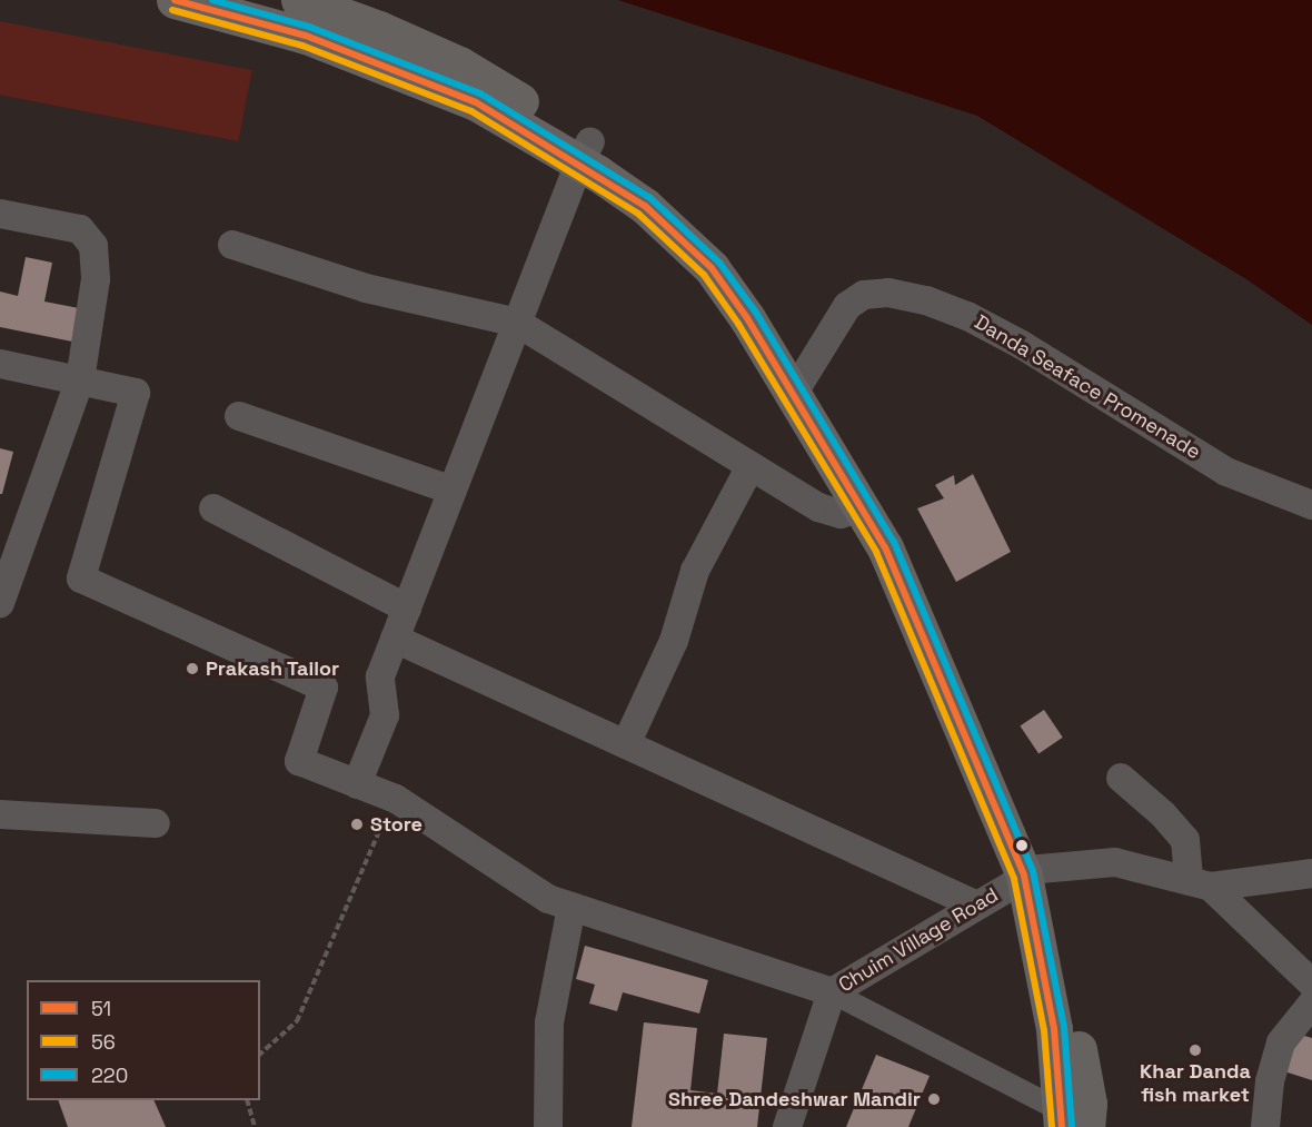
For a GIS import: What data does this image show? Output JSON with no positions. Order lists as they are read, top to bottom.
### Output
{
  "streets": {
    "street": ["Danda Seaface Promenade", "Chuim Village Road"]
  },
  "places": [
    "Prakash Tailor",
    "Store",
    "Khar Danda fish market",
    "Shree Dandeshwar Mandir"
  ],
  "lines": ["transit line 51", "transit line 220", "transit line 56"],
  "legend": ["51", "56", "220"]
}
